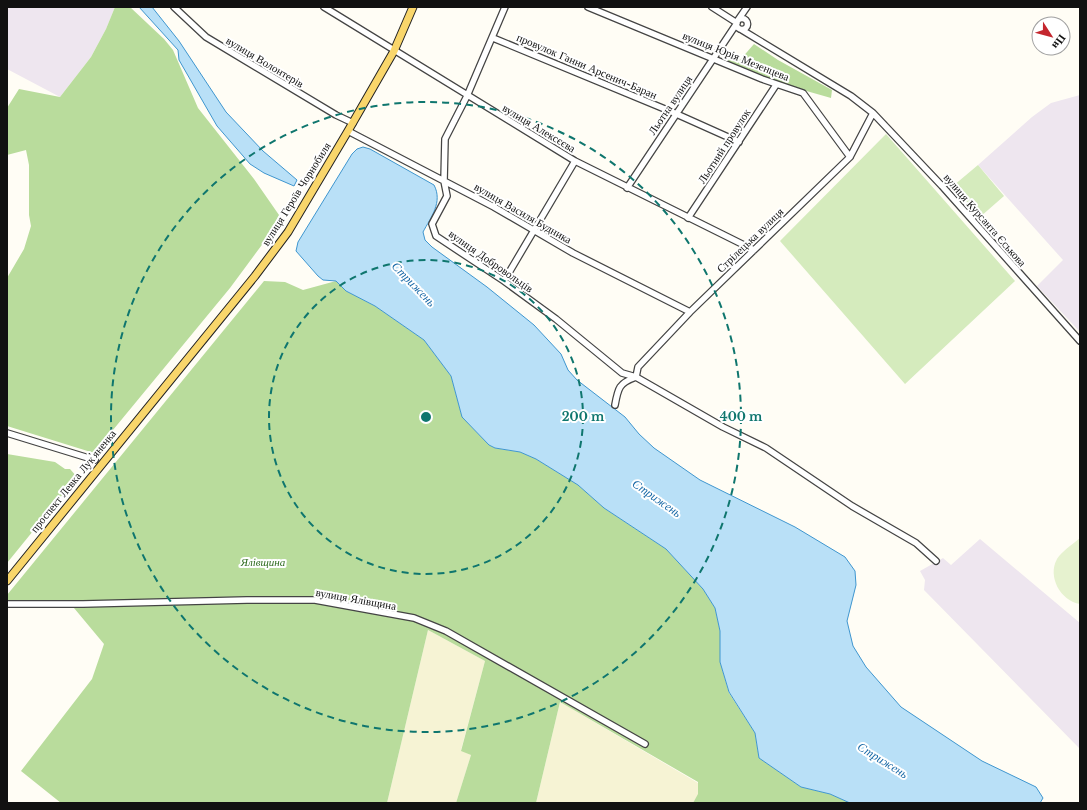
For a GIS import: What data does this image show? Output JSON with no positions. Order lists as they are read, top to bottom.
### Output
{
  "streets": {
    "main road": ["вулиця Героїв Чорнобиля", "проспект Левка Лукʼяненка"],
    "street": [
      "вулиця Юрія Мезенцева",
      "вулиця Волонтерів",
      "провулок Ганни Арсенич-Баран",
      "Льотна вулиця",
      "вулиця Алексєєва",
      "Льотний провулок",
      "вулиця Василя Будника",
      "вулиця Курсанта Єськова",
      "Стрілецька вулиця",
      "вулиця Добровольців",
      "вулиця Ялівщина"
    ]
  },
  "crossings": [
    ["вулиця Юрія Мезенцева", "Льотна вулиця"],
    ["вулиця Юрія Мезенцева", "Льотний провулок"],
    ["вулиця Юрія Мезенцева", "Стрілецька вулиця"],
    ["вулиця Волонтерів", "вулиця Героїв Чорнобиля"],
    ["провулок Ганни Арсенич-Баран", "Льотна вулиця"],
    ["провулок Ганни Арсенич-Баран", "Льотний провулок"],
    ["провулок Ганни Арсенич-Баран", "вулиця Добровольців"],
    ["Льотна вулиця", "вулиця Алексєєва"],
    ["Льотна вулиця", "вулиця Курсанта Єськова"],
    ["Льотна вулиця", "Стрілецька вулиця"],
    ["вулиця Алексєєва", "Льотний провулок"],
    ["вулиця Алексєєва", "вулиця Героїв Чорнобиля"],
    ["вулиця Алексєєва", "Стрілецька вулиця"],
    ["вулиця Алексєєва", "вулиця Добровольців"],
    ["вулиця Героїв Чорнобиля", "вулиця Василя Будника"],
    ["вулиця Героїв Чорнобиля", "проспект Левка Лукʼяненка"],
    ["вулиця Василя Будника", "Стрілецька вулиця"],
    ["вулиця Василя Будника", "вулиця Добровольців"],
    ["вулиця Курсанта Єськова", "Стрілецька вулиця"],
    ["Стрілецька вулиця", "вулиця Добровольців"]
  ],
  "water": ["Стрижень"],
  "parks": ["Ялівщина"],
  "north": "bottom right",
  "rings": ["200 m", "400 m"]
}
